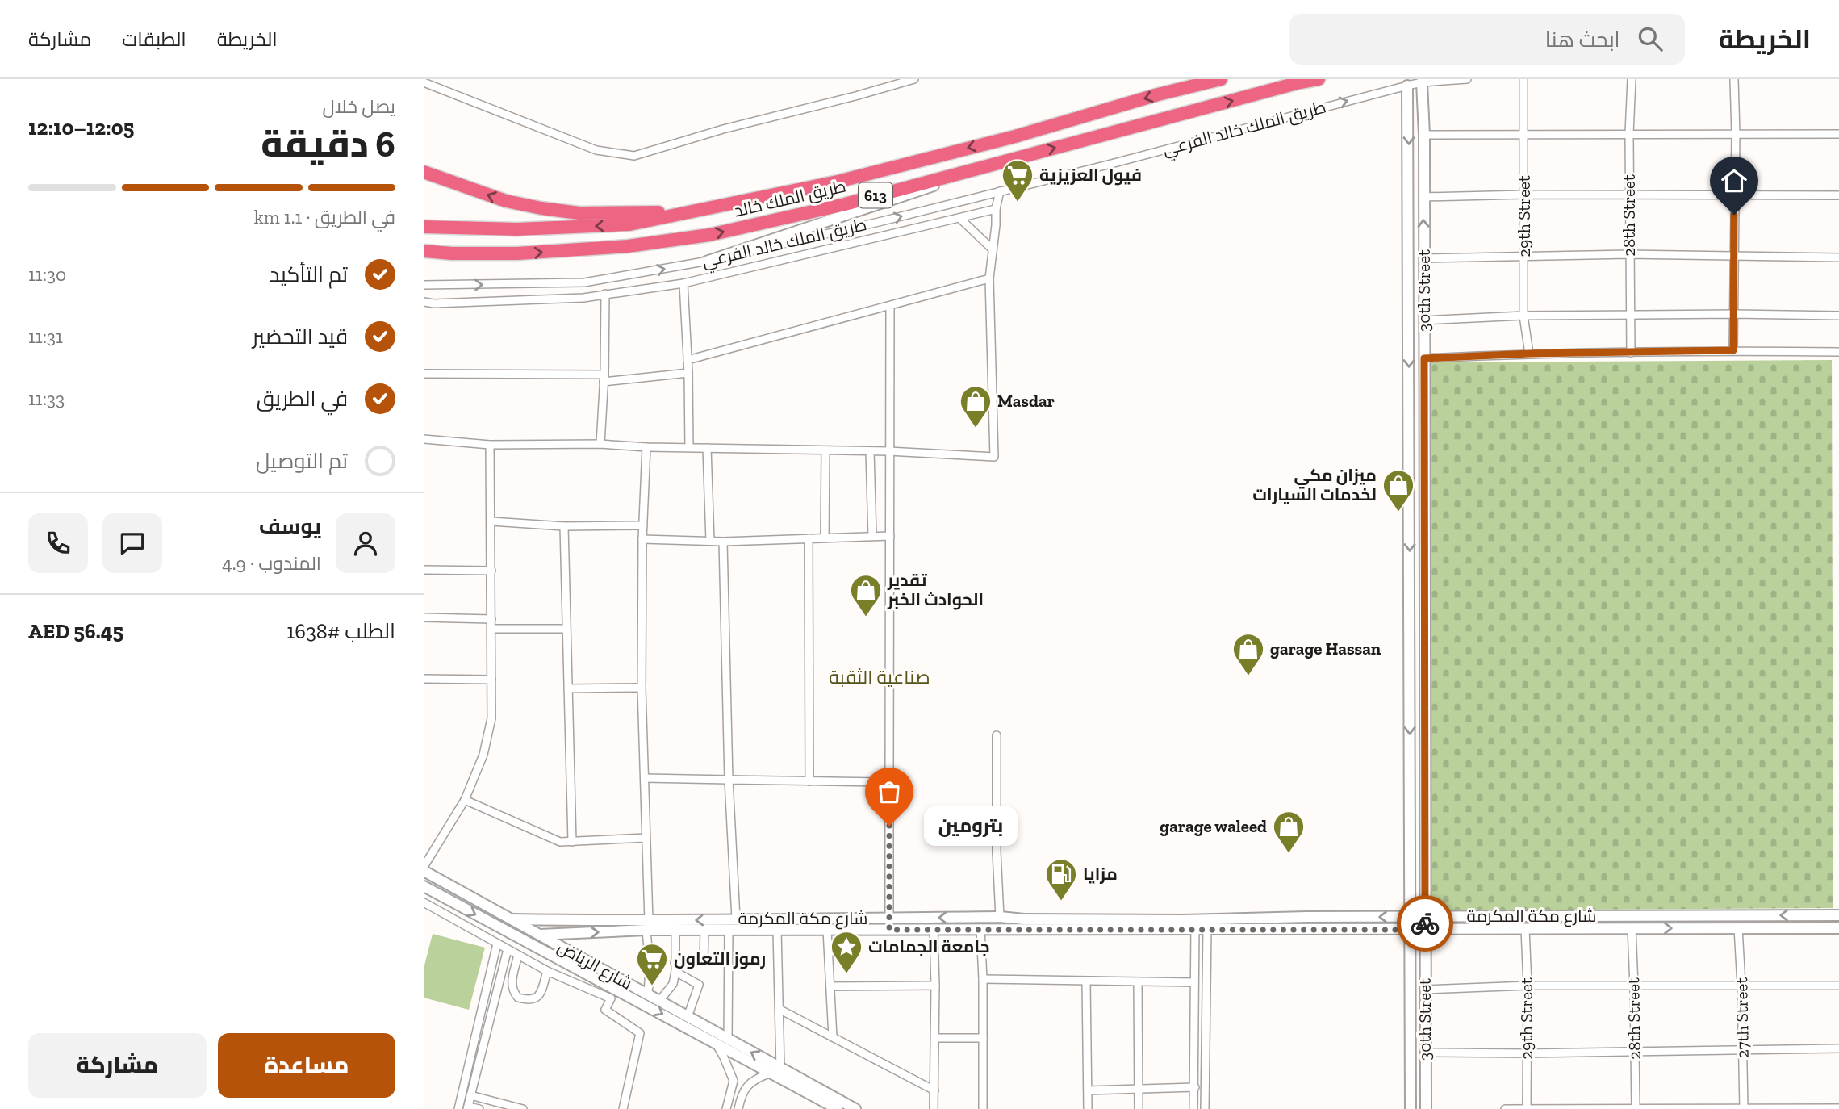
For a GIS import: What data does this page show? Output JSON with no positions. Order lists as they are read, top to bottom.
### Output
{
  "streets": {
    "highway": ["613", "طريق الملك خالد"],
    "main road": ["30th Street", "شارع مكة المكرمة", "شارع الرياض"],
    "street": [
      "طريق الملك خالد الفرعي",
      "28th Street",
      "29th Street",
      "27th Street"
    ]
  },
  "crossings": [
    ["طريق الملك خالد الفرعي", "30th Street"],
    ["28th Street", "شارع مكة المكرمة"],
    ["29th Street", "شارع مكة المكرمة"],
    ["30th Street", "شارع مكة المكرمة"],
    ["شارع مكة المكرمة", "شارع الرياض"],
    ["شارع مكة المكرمة", "27th Street"]
  ],
  "districts": ["صناعية الثقبة"],
  "places": {
    "supermarket": ["فيول العزيزية", "رموز التعاون"],
    "shop": [
      "Masdar",
      "ميزان مكي لخدمات السيارات",
      "تقدير الحوادث الخبر",
      "garage Hassan",
      "garage waleed"
    ],
    "other": ["بترومين"],
    "fuel station": ["مزايا"],
    "place": ["جامعة الجمامات"]
  },
  "page": {
    "header": "الخريطة",
    "search": "ابحث هنا",
    "nav": ["الخريطة", "الطبقات", "مشاركة"],
    "heading": ["6 دقيقة", "يصل خلال", "12:05–12:10"],
    "panel": [
      "يوسف",
      "المندوب · 4.9",
      "الطلب #1638",
      "AED 56.45"
    ],
    "bar": "في الطريق · 1.1 km",
    "list": [
      ["تم التأكيد", "11:30"],
      ["قيد التحضير", "11:31"],
      ["في الطريق", "11:33"],
      "تم التوصيل"
    ],
    "bubble": "بترومين",
    "buttons": ["مساعدة", "مشاركة"]
  }
}
